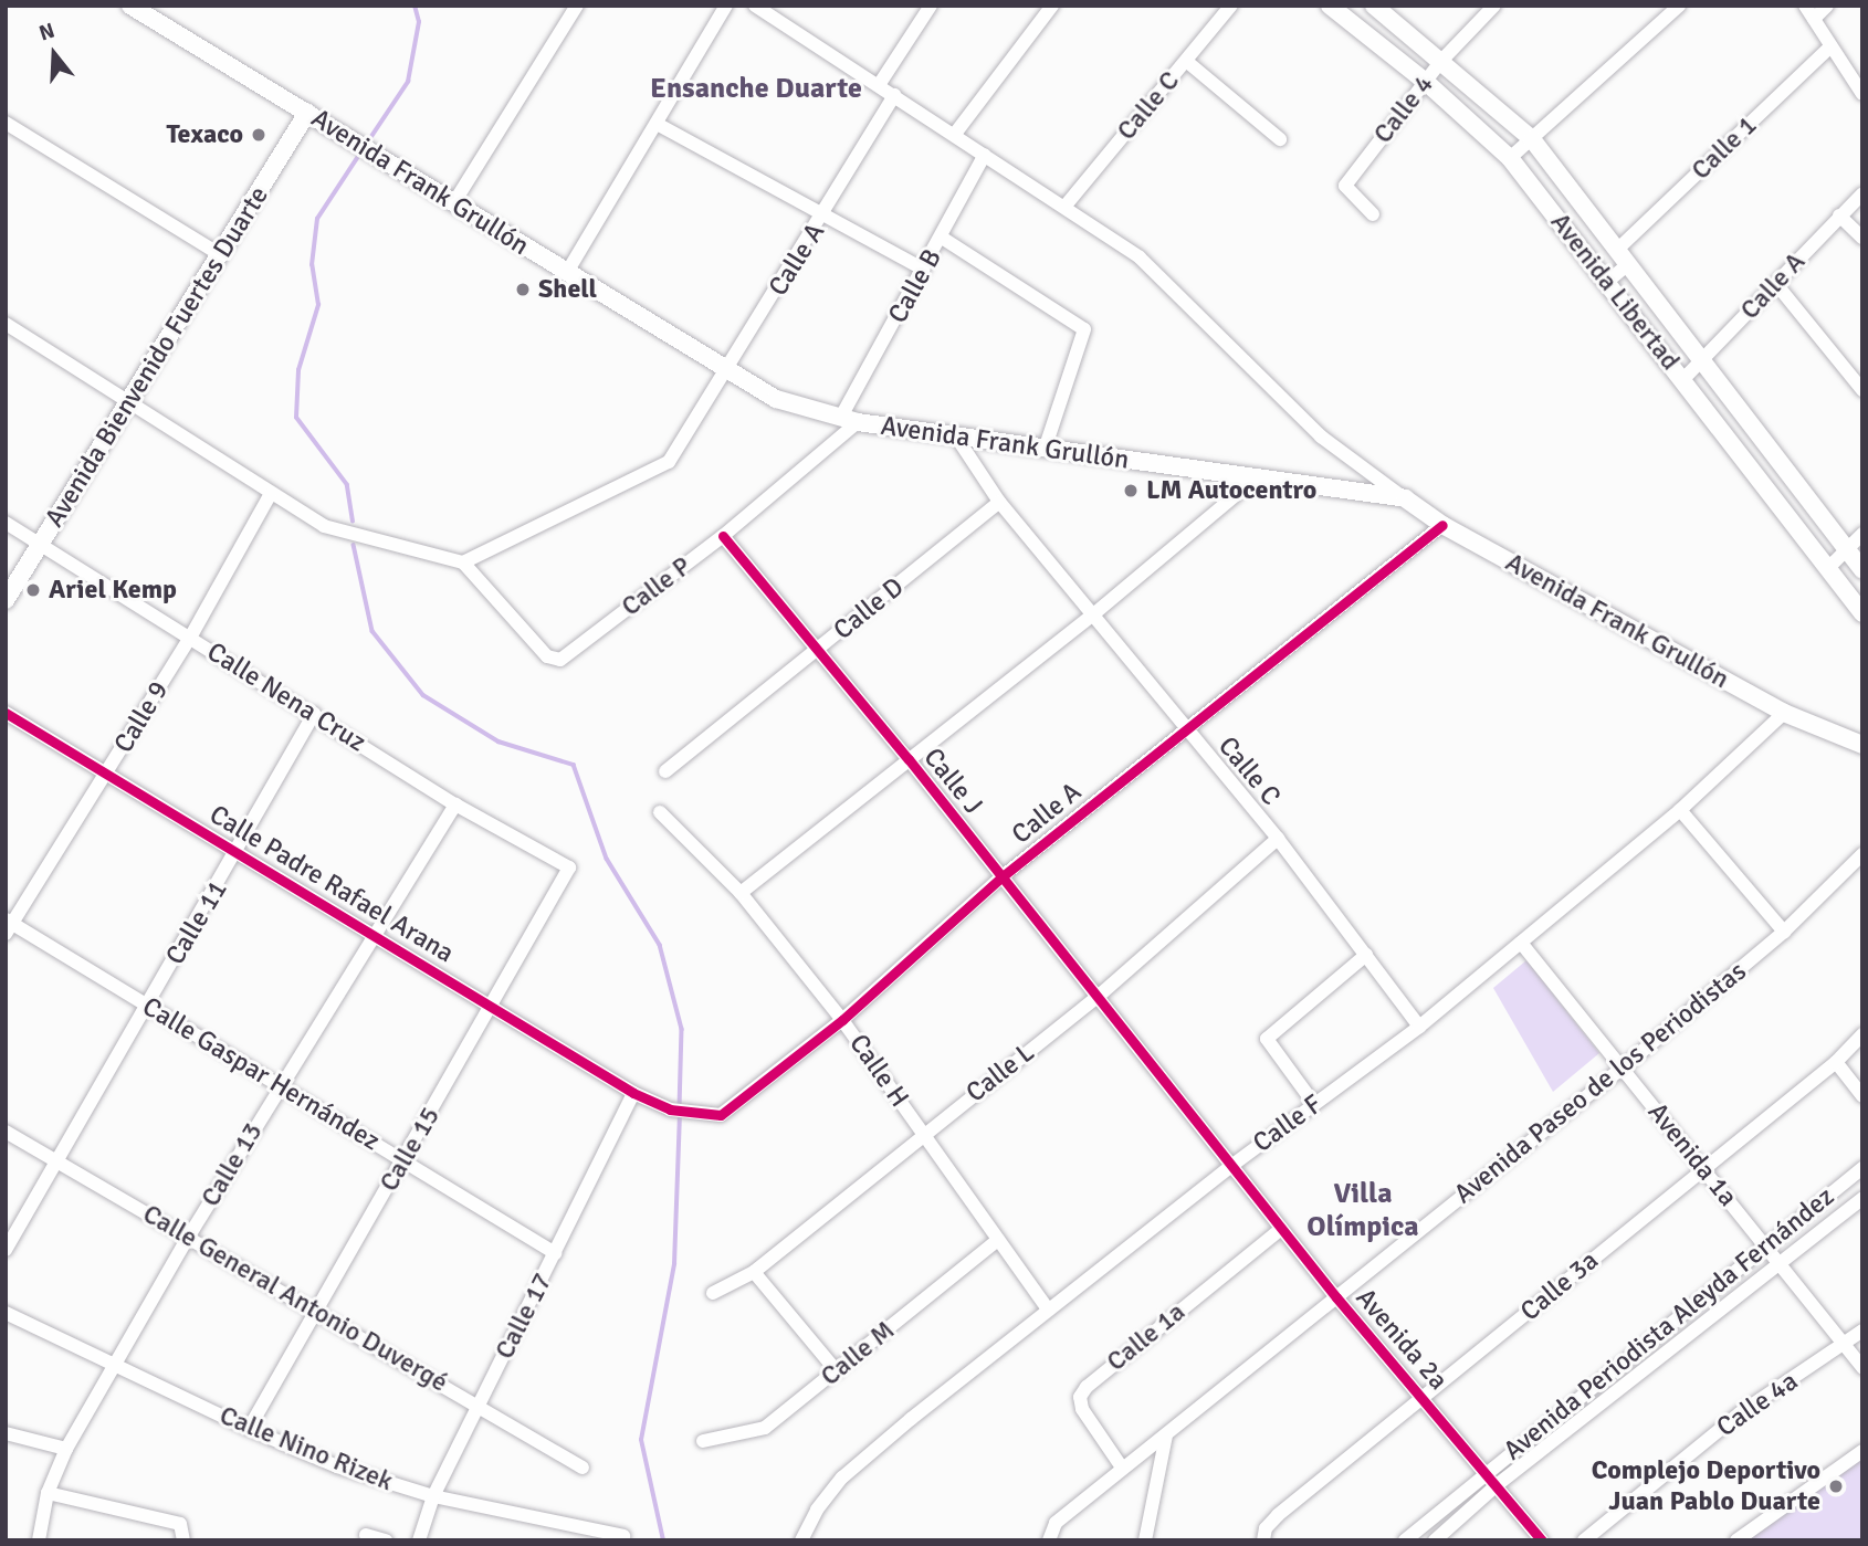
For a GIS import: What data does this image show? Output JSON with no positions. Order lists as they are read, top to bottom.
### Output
{
  "streets": {
    "main road": ["Avenida Frank Grullón", "Avenida Libertad", "Avenida Bienvenido Fuertes Duarte"],
    "street": [
      "Calle C",
      "Calle 4",
      "Calle 1",
      "Calle A",
      "Calle B",
      "Calle P",
      "Calle D",
      "Calle Nena Cruz",
      "Calle 9",
      "Calle J",
      "Calle Padre Rafael Arana",
      "Calle 11",
      "Calle H",
      "Calle L",
      "Calle Gaspar Hernández",
      "Avenida Paseo de los Periodistas",
      "Calle F",
      "Calle 15",
      "Avenida 1a",
      "Calle 13",
      "Calle 3a",
      "Calle General Antonio Duvergé",
      "Calle 17",
      "Avenida Periodista Aleyda Fernández",
      "Calle 1a",
      "Avenida 2a",
      "Calle M",
      "Calle 4a",
      "Calle Nino Rizek"
    ]
  },
  "crossings": [
    ["Calle C", "Avenida Frank Grullón"],
    ["Calle C", "Calle A"],
    ["Calle C", "Calle D"],
    ["Calle C", "Calle L"],
    ["Calle C", "Calle F"],
    ["Calle 4", "Avenida Libertad"],
    ["Calle 1", "Avenida Libertad"],
    ["Avenida Frank Grullón", "Calle A"],
    ["Avenida Frank Grullón", "Calle B"],
    ["Avenida Frank Grullón", "Avenida Bienvenido Fuertes Duarte"],
    ["Avenida Frank Grullón", "Calle P"],
    ["Avenida Frank Grullón", "Calle F"],
    ["Calle A", "Avenida Libertad"],
    ["Calle A", "Calle P"],
    ["Calle A", "Calle J"],
    ["Calle A", "Calle Padre Rafael Arana"],
    ["Calle A", "Calle H"],
    ["Calle A", "Calle 17"],
    ["Calle B", "Calle P"],
    ["Avenida Bienvenido Fuertes Duarte", "Calle Nena Cruz"],
    ["Calle P", "Calle J"],
    ["Calle D", "Calle J"],
    ["Calle Nena Cruz", "Calle 9"],
    ["Calle Nena Cruz", "Calle 11"],
    ["Calle Nena Cruz", "Calle 15"],
    ["Calle Nena Cruz", "Calle 13"],
    ["Calle 9", "Calle Padre Rafael Arana"],
    ["Calle 9", "Calle Gaspar Hernández"],
    ["Calle J", "Calle L"],
    ["Calle J", "Calle F"],
    ["Calle J", "Avenida 2a"],
    ["Calle Padre Rafael Arana", "Calle 11"],
    ["Calle Padre Rafael Arana", "Calle 15"],
    ["Calle Padre Rafael Arana", "Calle 13"],
    ["Calle Padre Rafael Arana", "Calle 17"],
    ["Calle 11", "Calle Gaspar Hernández"],
    ["Calle 11", "Calle General Antonio Duvergé"],
    ["Calle H", "Calle L"],
    ["Calle H", "Calle F"],
    ["Calle H", "Calle M"],
    ["Calle Gaspar Hernández", "Calle 15"],
    ["Calle Gaspar Hernández", "Calle 13"],
    ["Calle Gaspar Hernández", "Calle 17"],
    ["Avenida Paseo de los Periodistas", "Avenida 1a"],
    ["Avenida Paseo de los Periodistas", "Calle 1a"],
    ["Avenida Paseo de los Periodistas", "Avenida 2a"],
    ["Calle F", "Avenida 1a"],
    ["Calle F", "Avenida 2a"],
    ["Calle 15", "Calle General Antonio Duvergé"],
    ["Calle 15", "Calle Nino Rizek"],
    ["Avenida 1a", "Calle 3a"],
    ["Avenida 1a", "Avenida Periodista Aleyda Fernández"],
    ["Avenida 1a", "Calle 4a"],
    ["Calle 13", "Calle General Antonio Duvergé"],
    ["Calle 13", "Calle Nino Rizek"],
    ["Calle 3a", "Avenida 2a"],
    ["Calle General Antonio Duvergé", "Calle 17"],
    ["Calle 17", "Calle Nino Rizek"],
    ["Avenida Periodista Aleyda Fernández", "Avenida 2a"],
    ["Calle 1a", "Avenida 2a"]
  ],
  "districts": ["Ensanche Duarte", "Villa Olímpica"],
  "places": [
    "Texaco",
    "Shell",
    "LM Autocentro",
    "Ariel Kemp",
    "Complejo Deportivo Juan Pablo Duarte"
  ],
  "north": "top"
}
